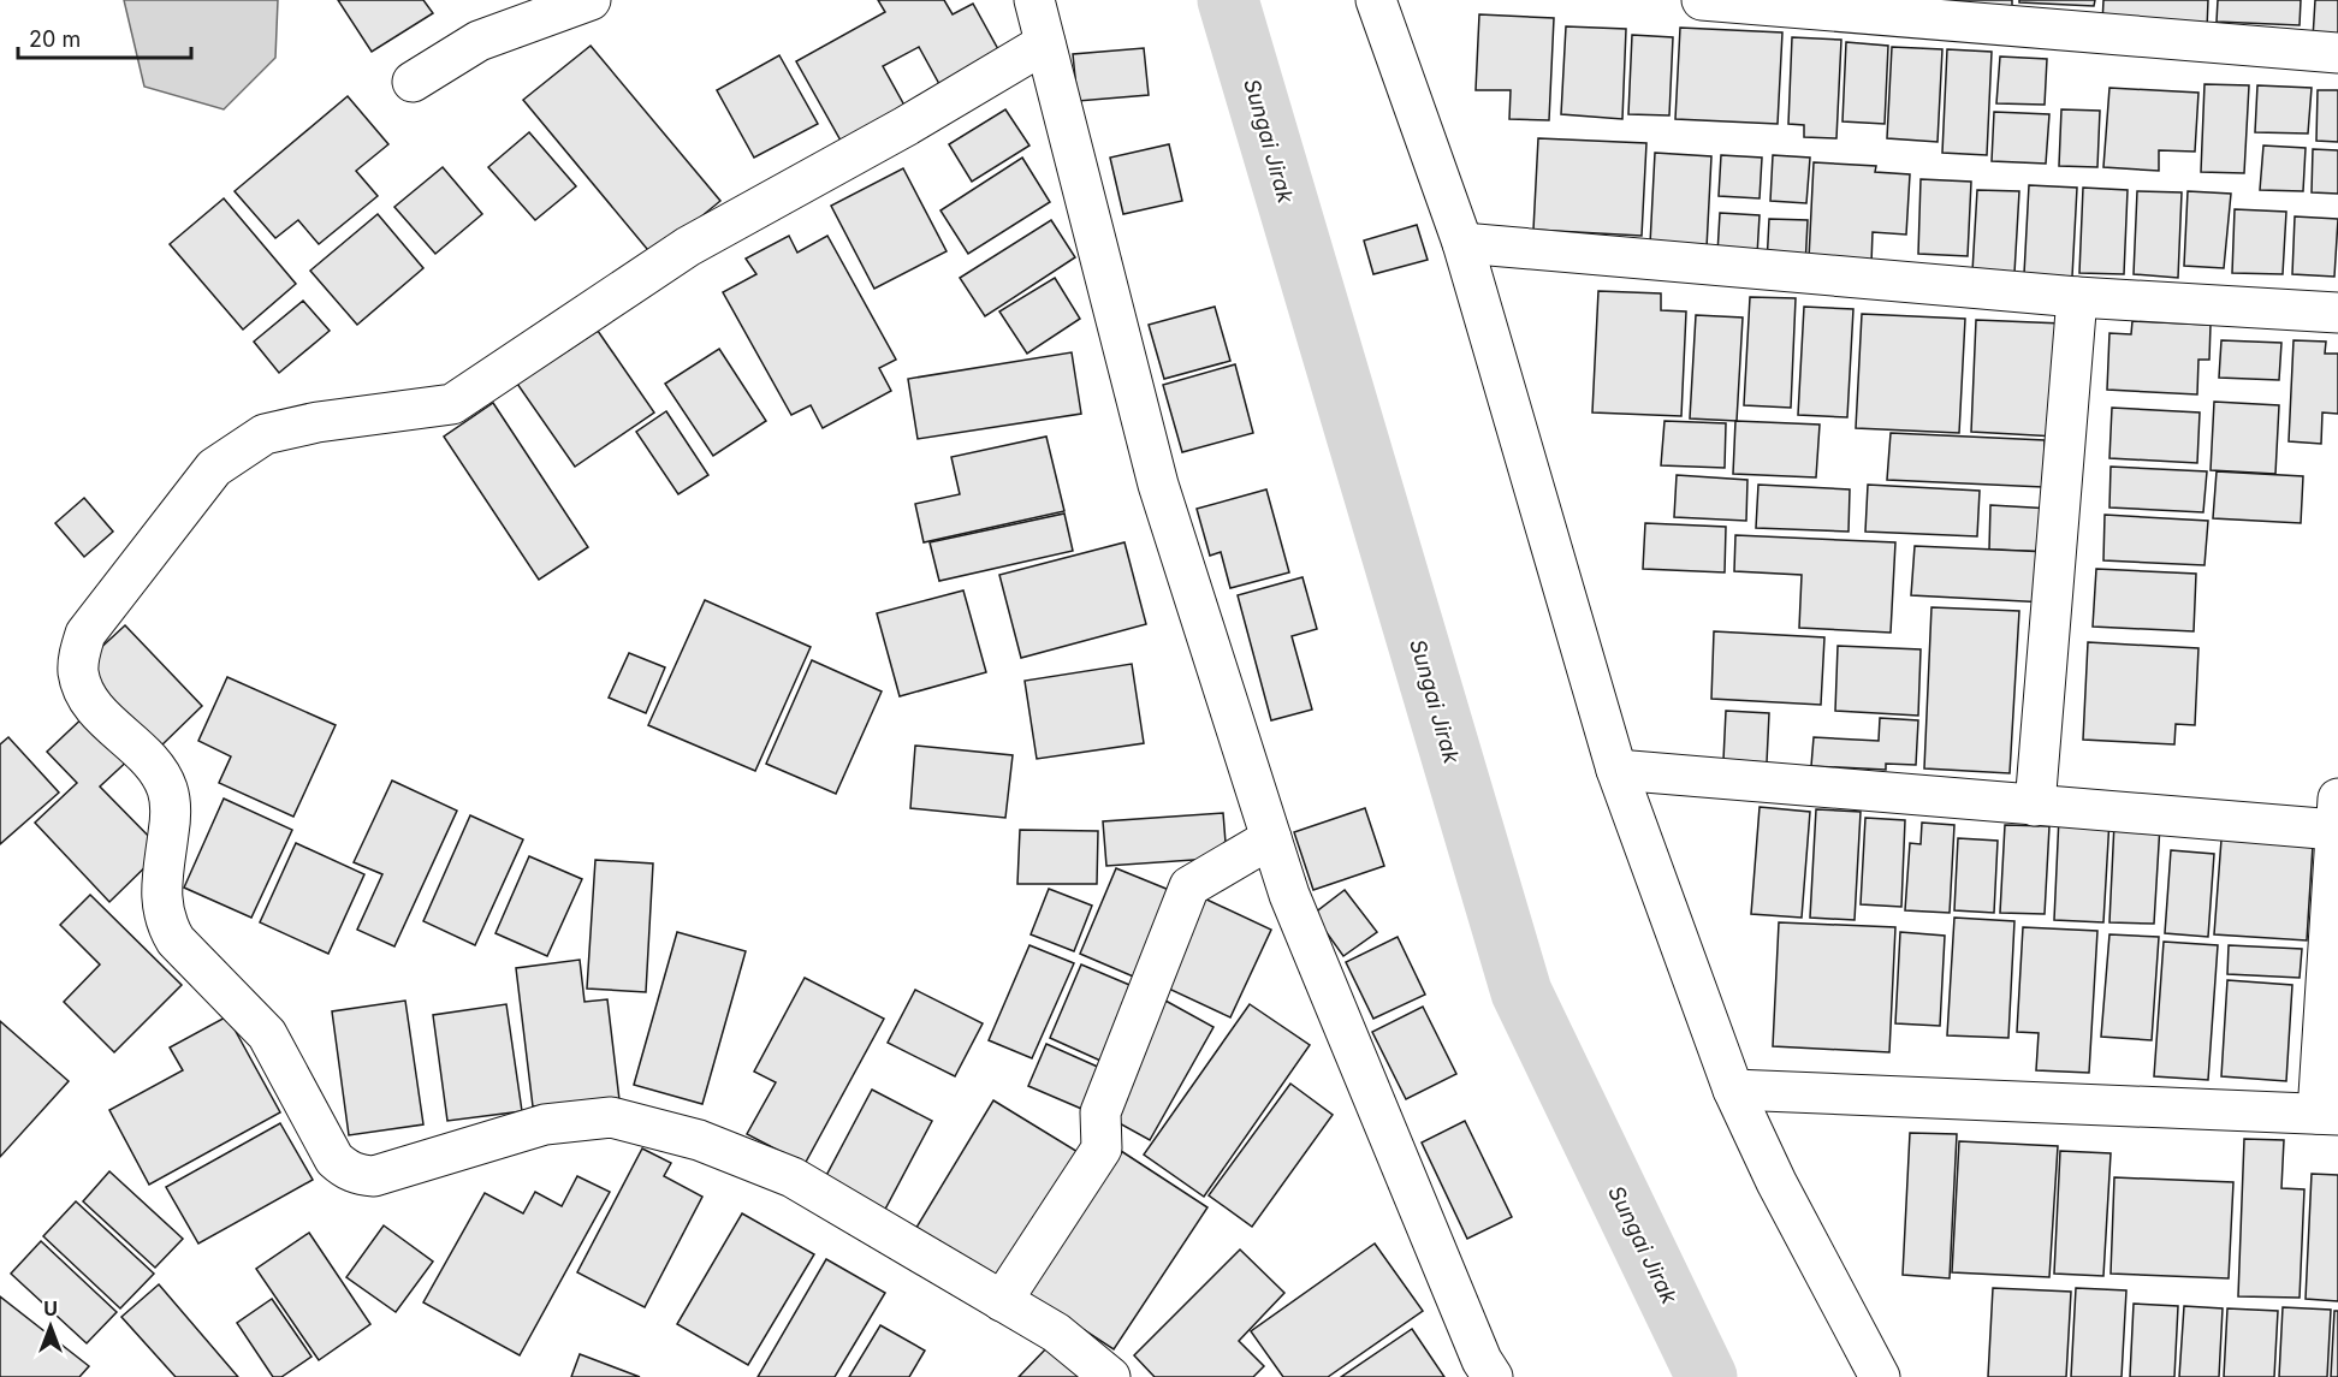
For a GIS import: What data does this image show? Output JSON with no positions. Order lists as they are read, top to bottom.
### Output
{
  "water": ["Sungai Jirak"],
  "scale_bar": "20 m",
  "north": "top"
}
